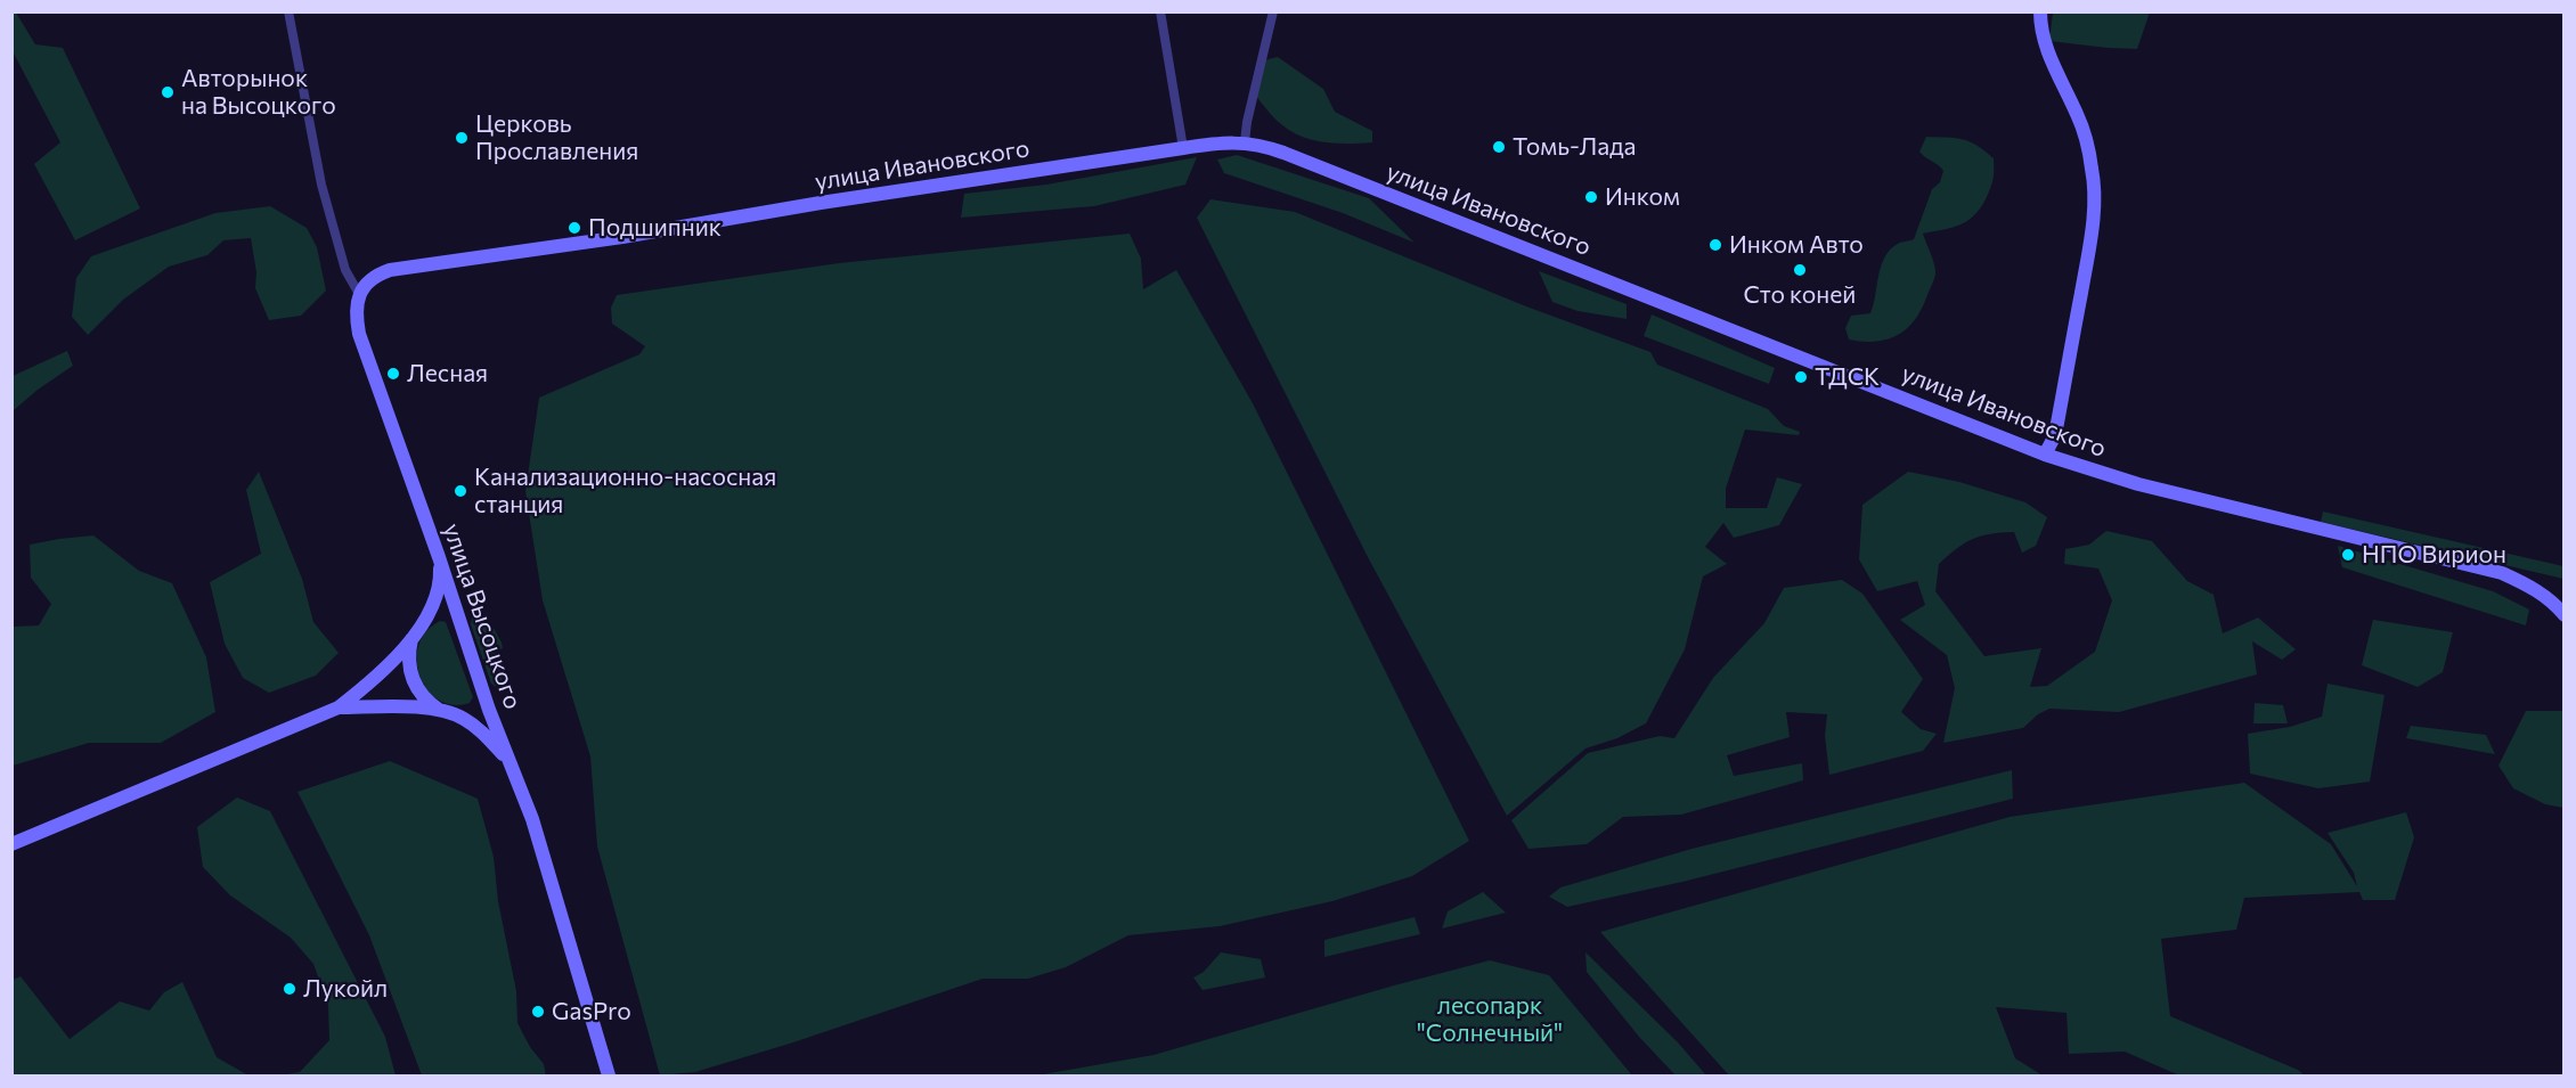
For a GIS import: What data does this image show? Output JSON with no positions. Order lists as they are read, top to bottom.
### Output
{
  "streets": {
    "main road": ["улица Ивановского", "улица Высоцкого"]
  },
  "crossings": [
    ["улица Ивановского", "улица Высоцкого"]
  ],
  "parks": ["лесопарк \"Солнечный\""],
  "places": [
    "Авторынок на Высоцкого",
    "Церковь Прославления",
    "Томь-Лада",
    "Инком",
    "Подшипник",
    "Инком Авто",
    "Сто коней",
    "Лесная",
    "ТДСК",
    "Канализационно-насосная станция",
    "НПО Вирион",
    "Лукойл",
    "GasPro"
  ]
}
